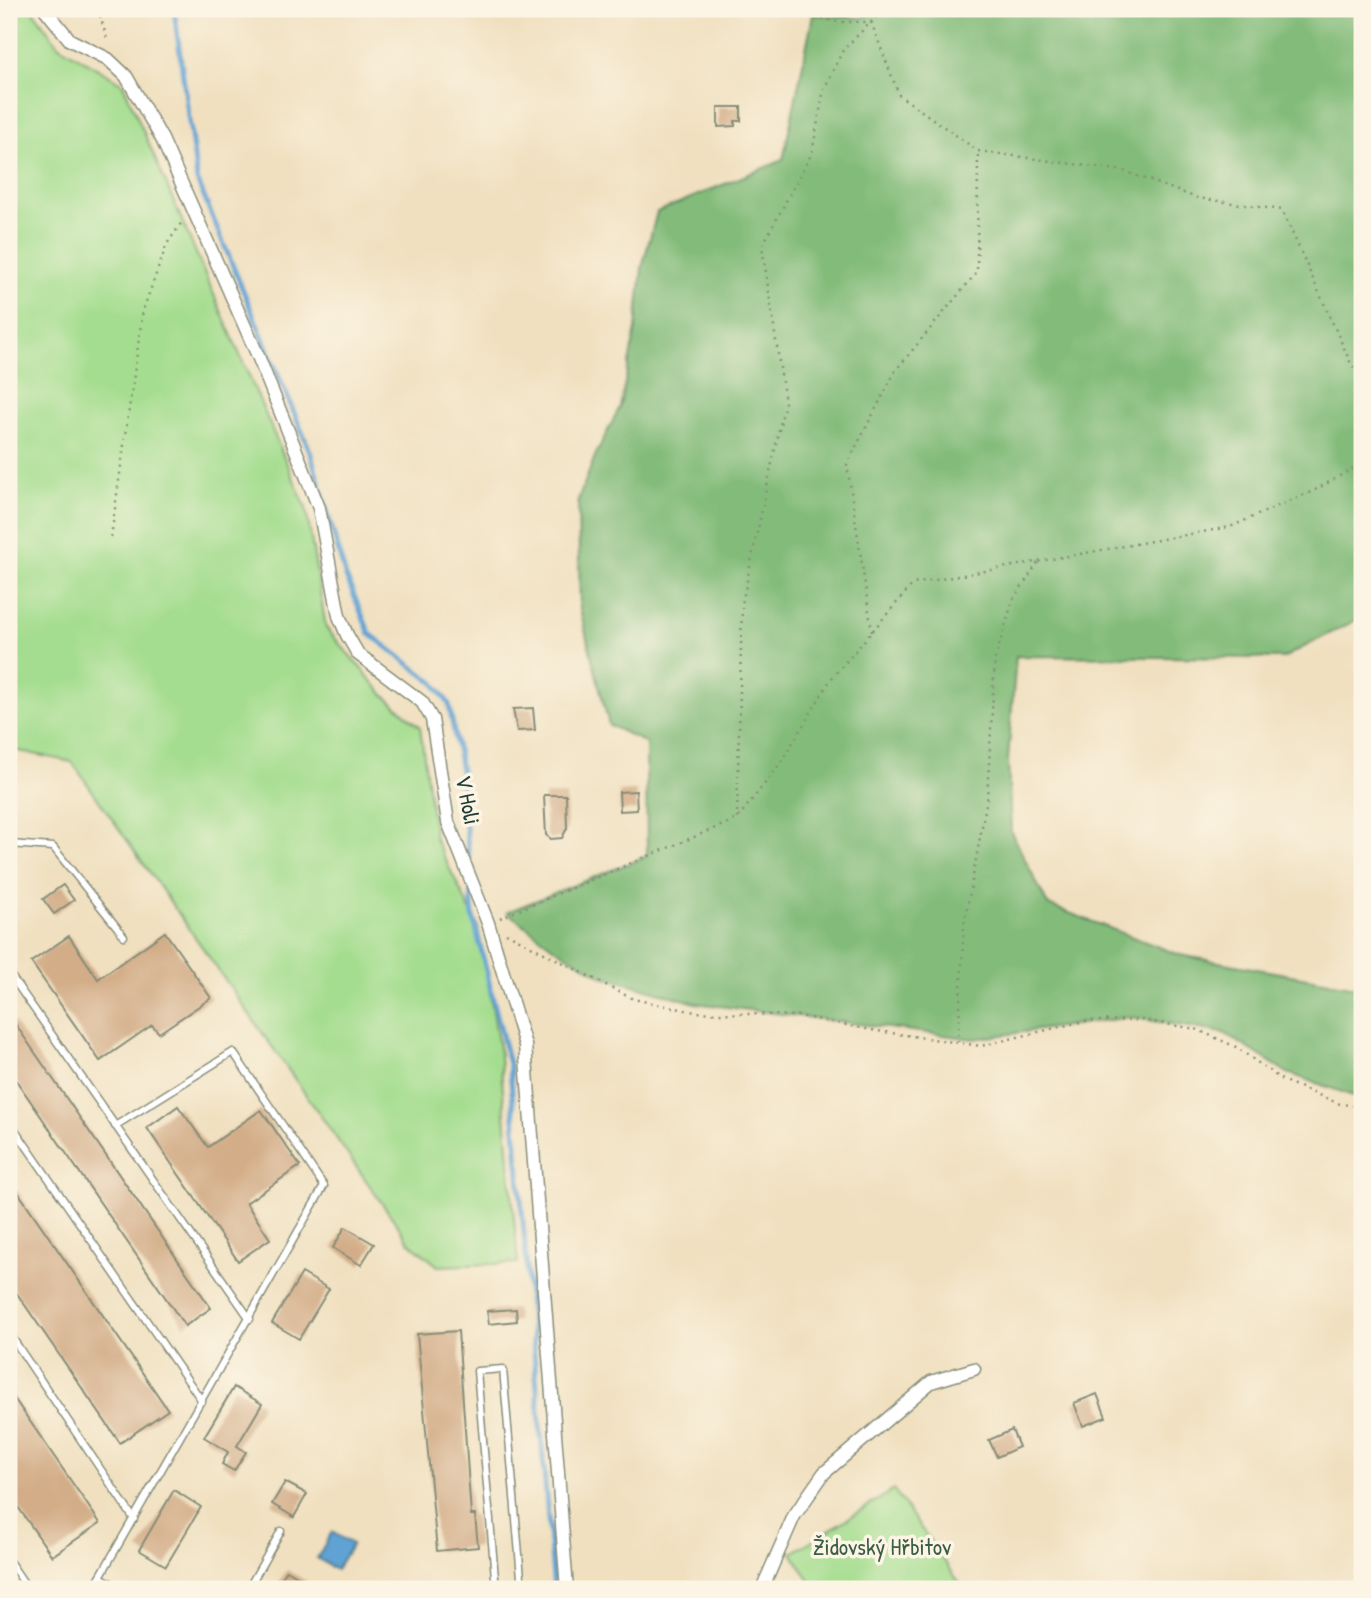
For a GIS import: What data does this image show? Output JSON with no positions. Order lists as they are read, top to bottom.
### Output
{
  "streets": {
    "street": ["V Holi"]
  },
  "parks": ["Židovský Hřbitov"]
}
